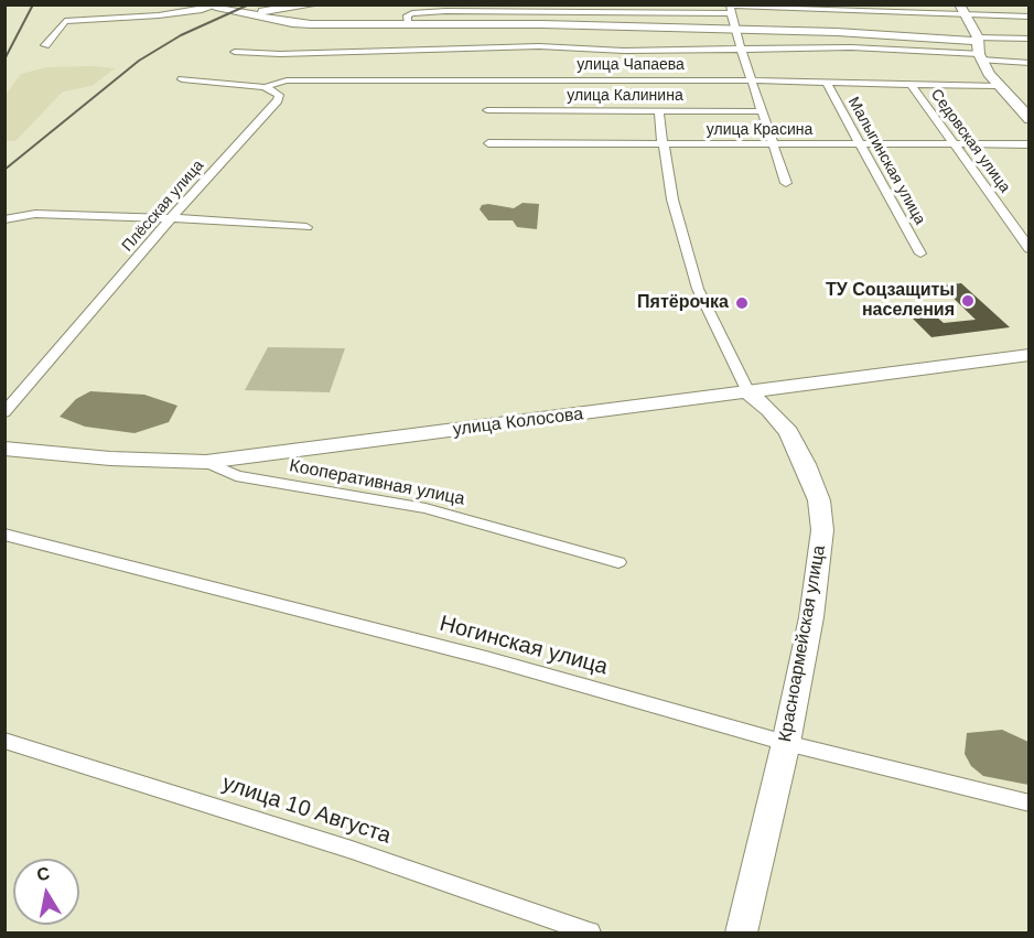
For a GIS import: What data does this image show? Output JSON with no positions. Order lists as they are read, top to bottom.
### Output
{
  "streets": {
    "street": [
      "улица Чапаева",
      "улица Калинина",
      "улица Красина",
      "Седовская улица",
      "Малыгинская улица",
      "Плёсская улица",
      "улица Колосова",
      "Кооперативная улица",
      "Красноармейская улица",
      "Ногинская улица",
      "улица 10 Августа"
    ]
  },
  "crossings": [
    ["улица Чапаева", "Седовская улица"],
    ["улица Чапаева", "Малыгинская улица"],
    ["улица Чапаева", "Плёсская улица"],
    ["улица Калинина", "Красноармейская улица"],
    ["улица Красина", "Седовская улица"],
    ["улица Красина", "Малыгинская улица"],
    ["улица Красина", "Красноармейская улица"],
    ["улица Колосова", "Кооперативная улица"],
    ["улица Колосова", "Красноармейская улица"],
    ["Красноармейская улица", "Ногинская улица"]
  ],
  "places": ["ТУ Соцзащиты населения", "Пятёрочка"],
  "north": "top"
}
